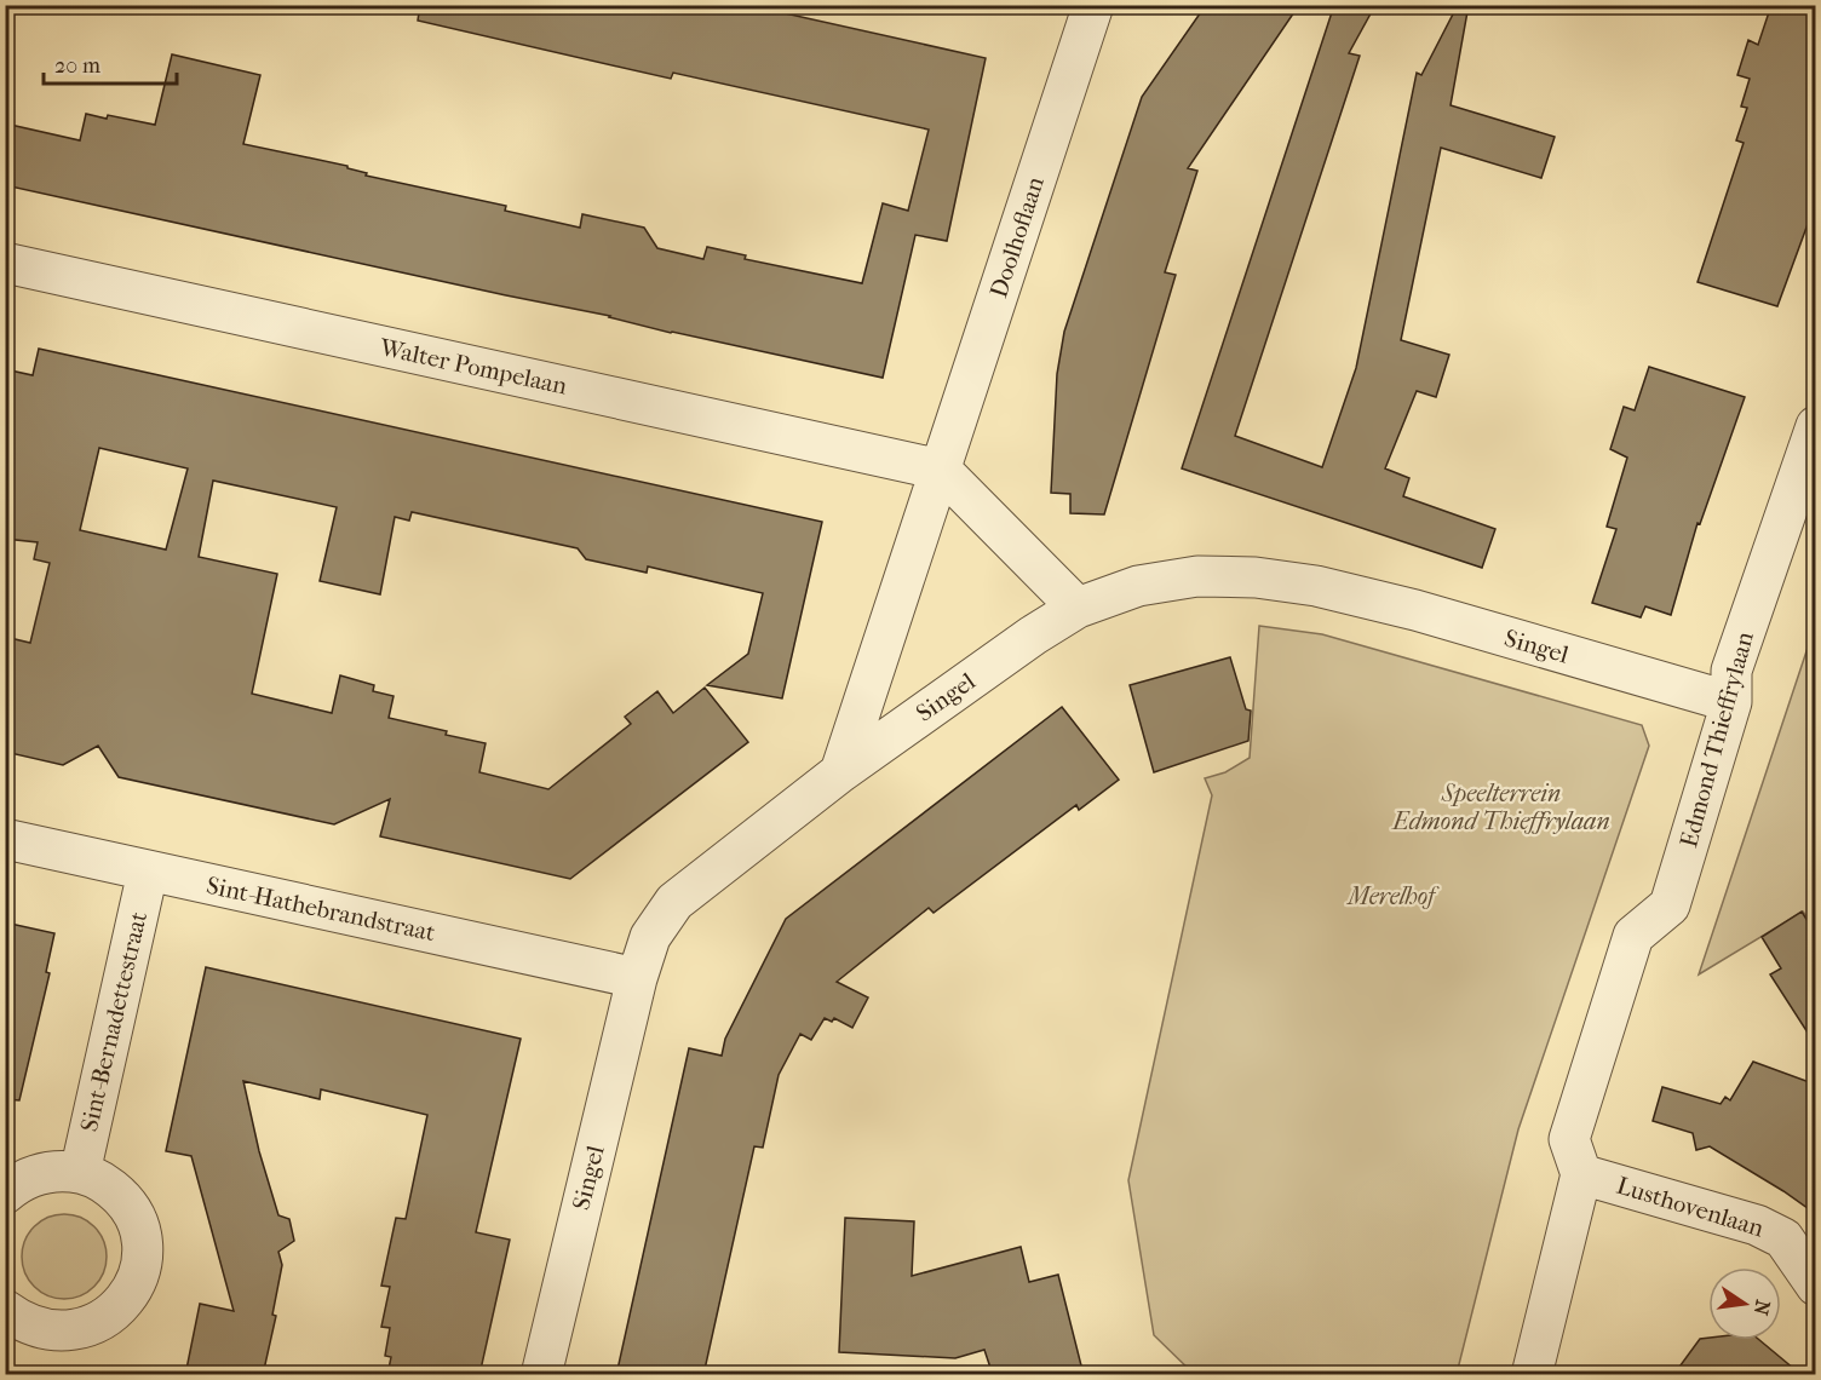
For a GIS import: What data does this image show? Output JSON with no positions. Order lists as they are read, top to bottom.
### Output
{
  "streets": {
    "street": [
      "Doolhoflaan",
      "Walter Pompelaan",
      "Singel",
      "Edmond Thieffrylaan",
      "Sint-Hathebrandstraat",
      "Sint-Bernadettestraat",
      "Lusthovenlaan"
    ]
  },
  "crossings": [
    ["Doolhoflaan", "Walter Pompelaan"],
    ["Doolhoflaan", "Singel"],
    ["Singel", "Edmond Thieffrylaan"],
    ["Singel", "Sint-Hathebrandstraat"],
    ["Edmond Thieffrylaan", "Lusthovenlaan"],
    ["Sint-Hathebrandstraat", "Sint-Bernadettestraat"]
  ],
  "parks": ["Speelterrein Edmond Thieffrylaan", "Merelhof"],
  "scale_bar": "20 m",
  "north": "right"
}
